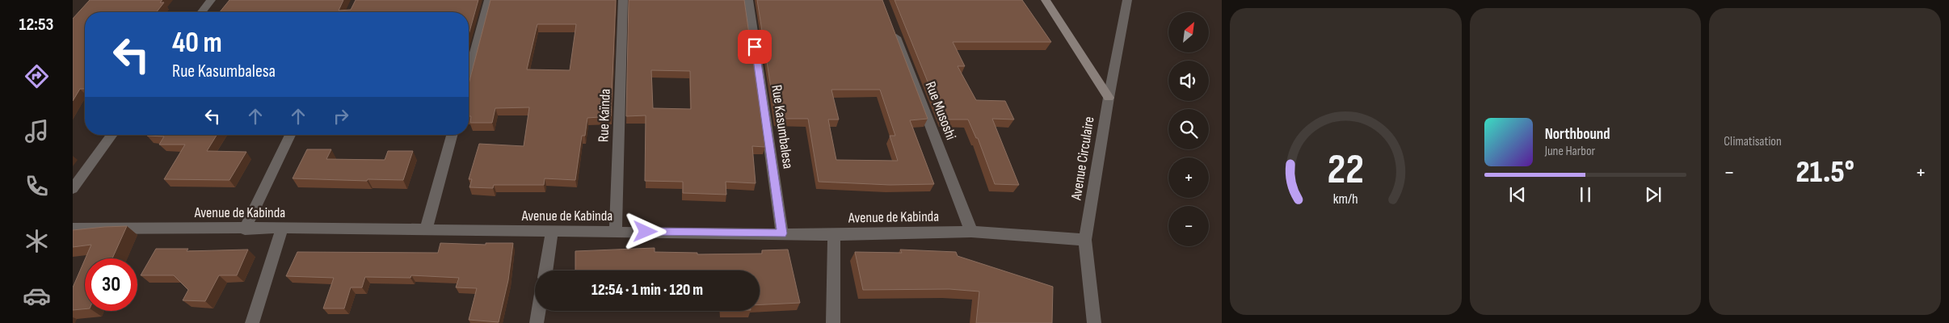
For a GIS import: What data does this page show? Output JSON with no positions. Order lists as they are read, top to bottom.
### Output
{
  "streets": {
    "street": [
      "Rue Musoshi",
      "Rue Kaïnda",
      "Rue Kasumbalesa",
      "Avenue Circulaire",
      "Avenue de Kabinda"
    ]
  },
  "crossings": [
    ["Rue Musoshi", "Avenue de Kabinda"],
    ["Rue Kaïnda", "Avenue de Kabinda"],
    ["Rue Kasumbalesa", "Avenue de Kabinda"],
    ["Avenue Circulaire", "Avenue de Kabinda"]
  ],
  "north": "top right",
  "page": {
    "tabs": "12:53",
    "tile": "Climatisation",
    "map_buttons": ["+", "−"],
    "turn": ["40 m", "Rue Kasumbalesa"],
    "song": ["Northbound", "June Harbor"],
    "heat": ["−", "21.5°", "+"],
    "limit": "30",
    "trip": "12:54 · 1 min · 120 m",
    "gauge": ["22", "km/h"]
  }
}
